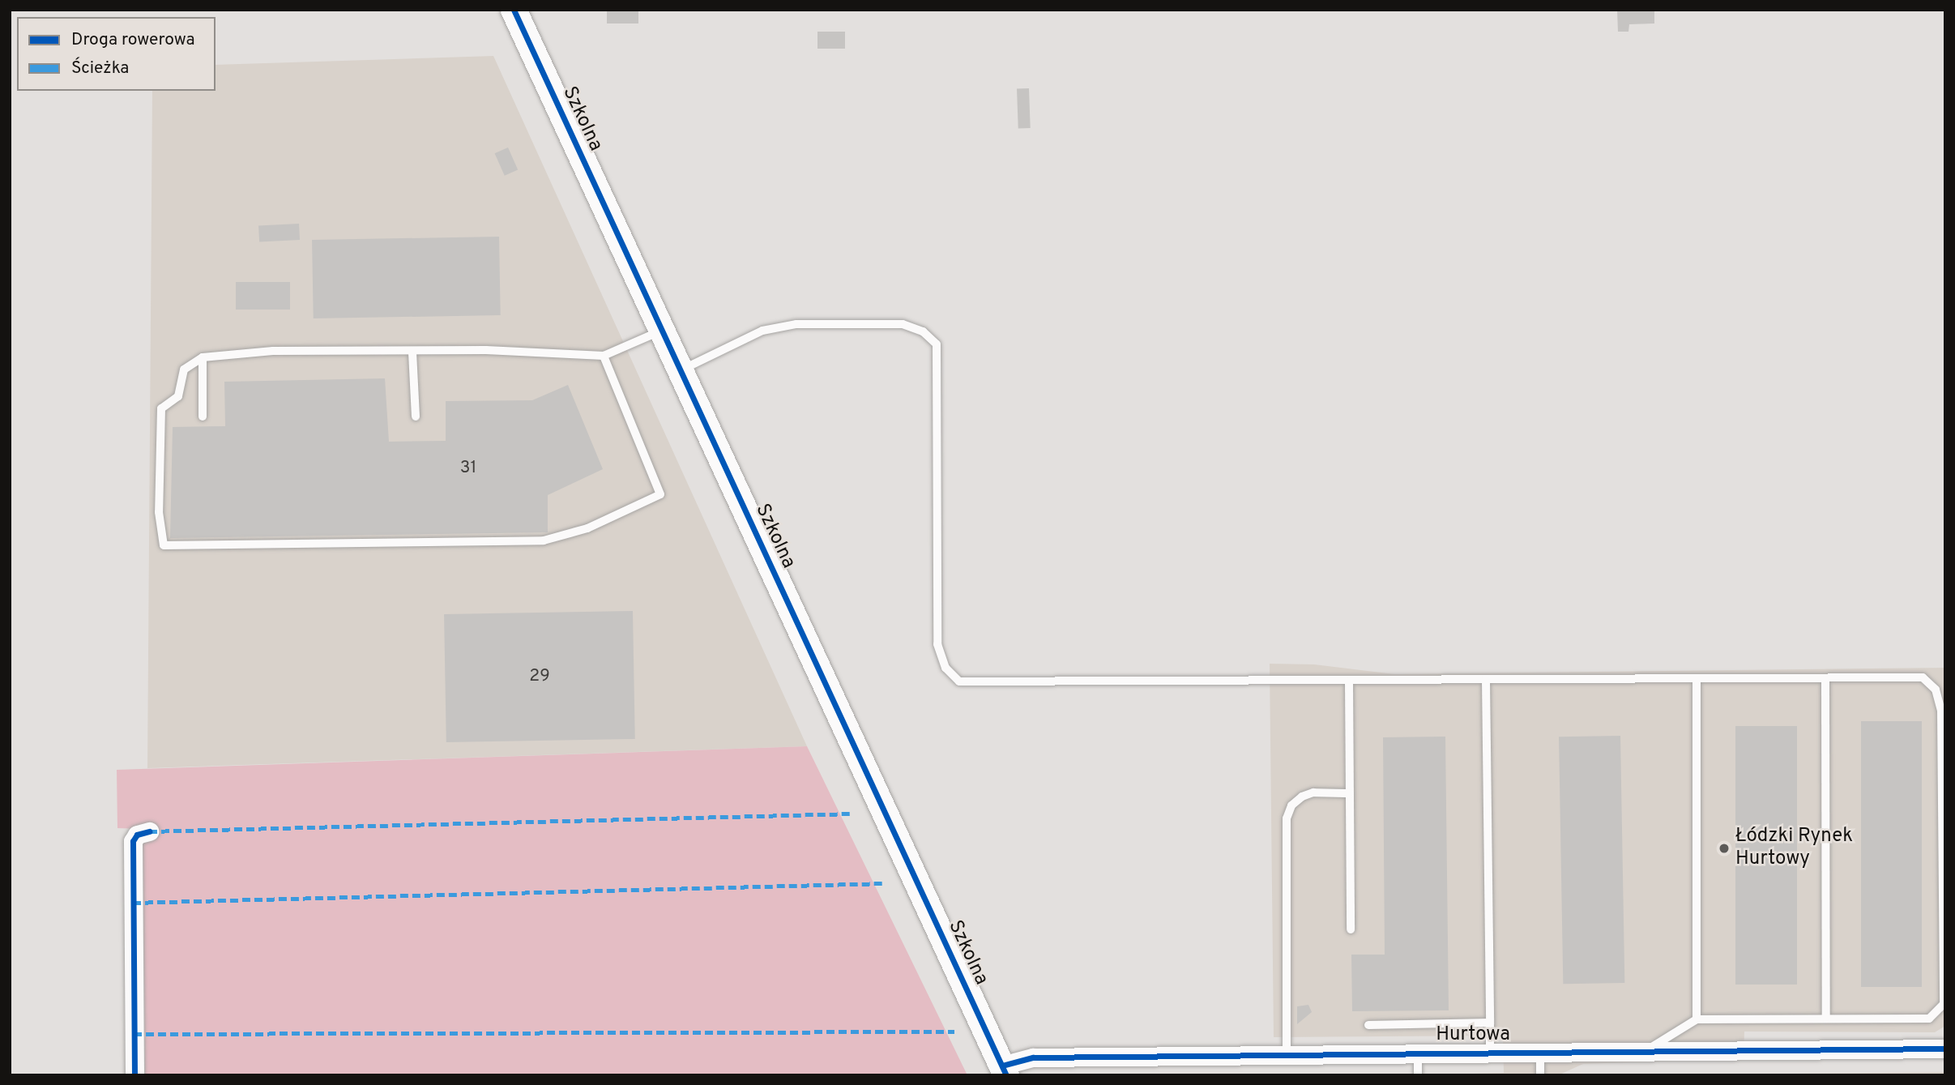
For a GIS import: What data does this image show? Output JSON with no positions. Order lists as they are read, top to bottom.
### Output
{
  "streets": {
    "street": ["Szkolna", "Hurtowa"]
  },
  "crossings": [
    ["Szkolna", "Hurtowa"]
  ],
  "places": ["Łódzki Rynek Hurtowy"],
  "house_numbers": ["31", "29"],
  "legend": ["Droga rowerowa", "Ścieżka"]
}
